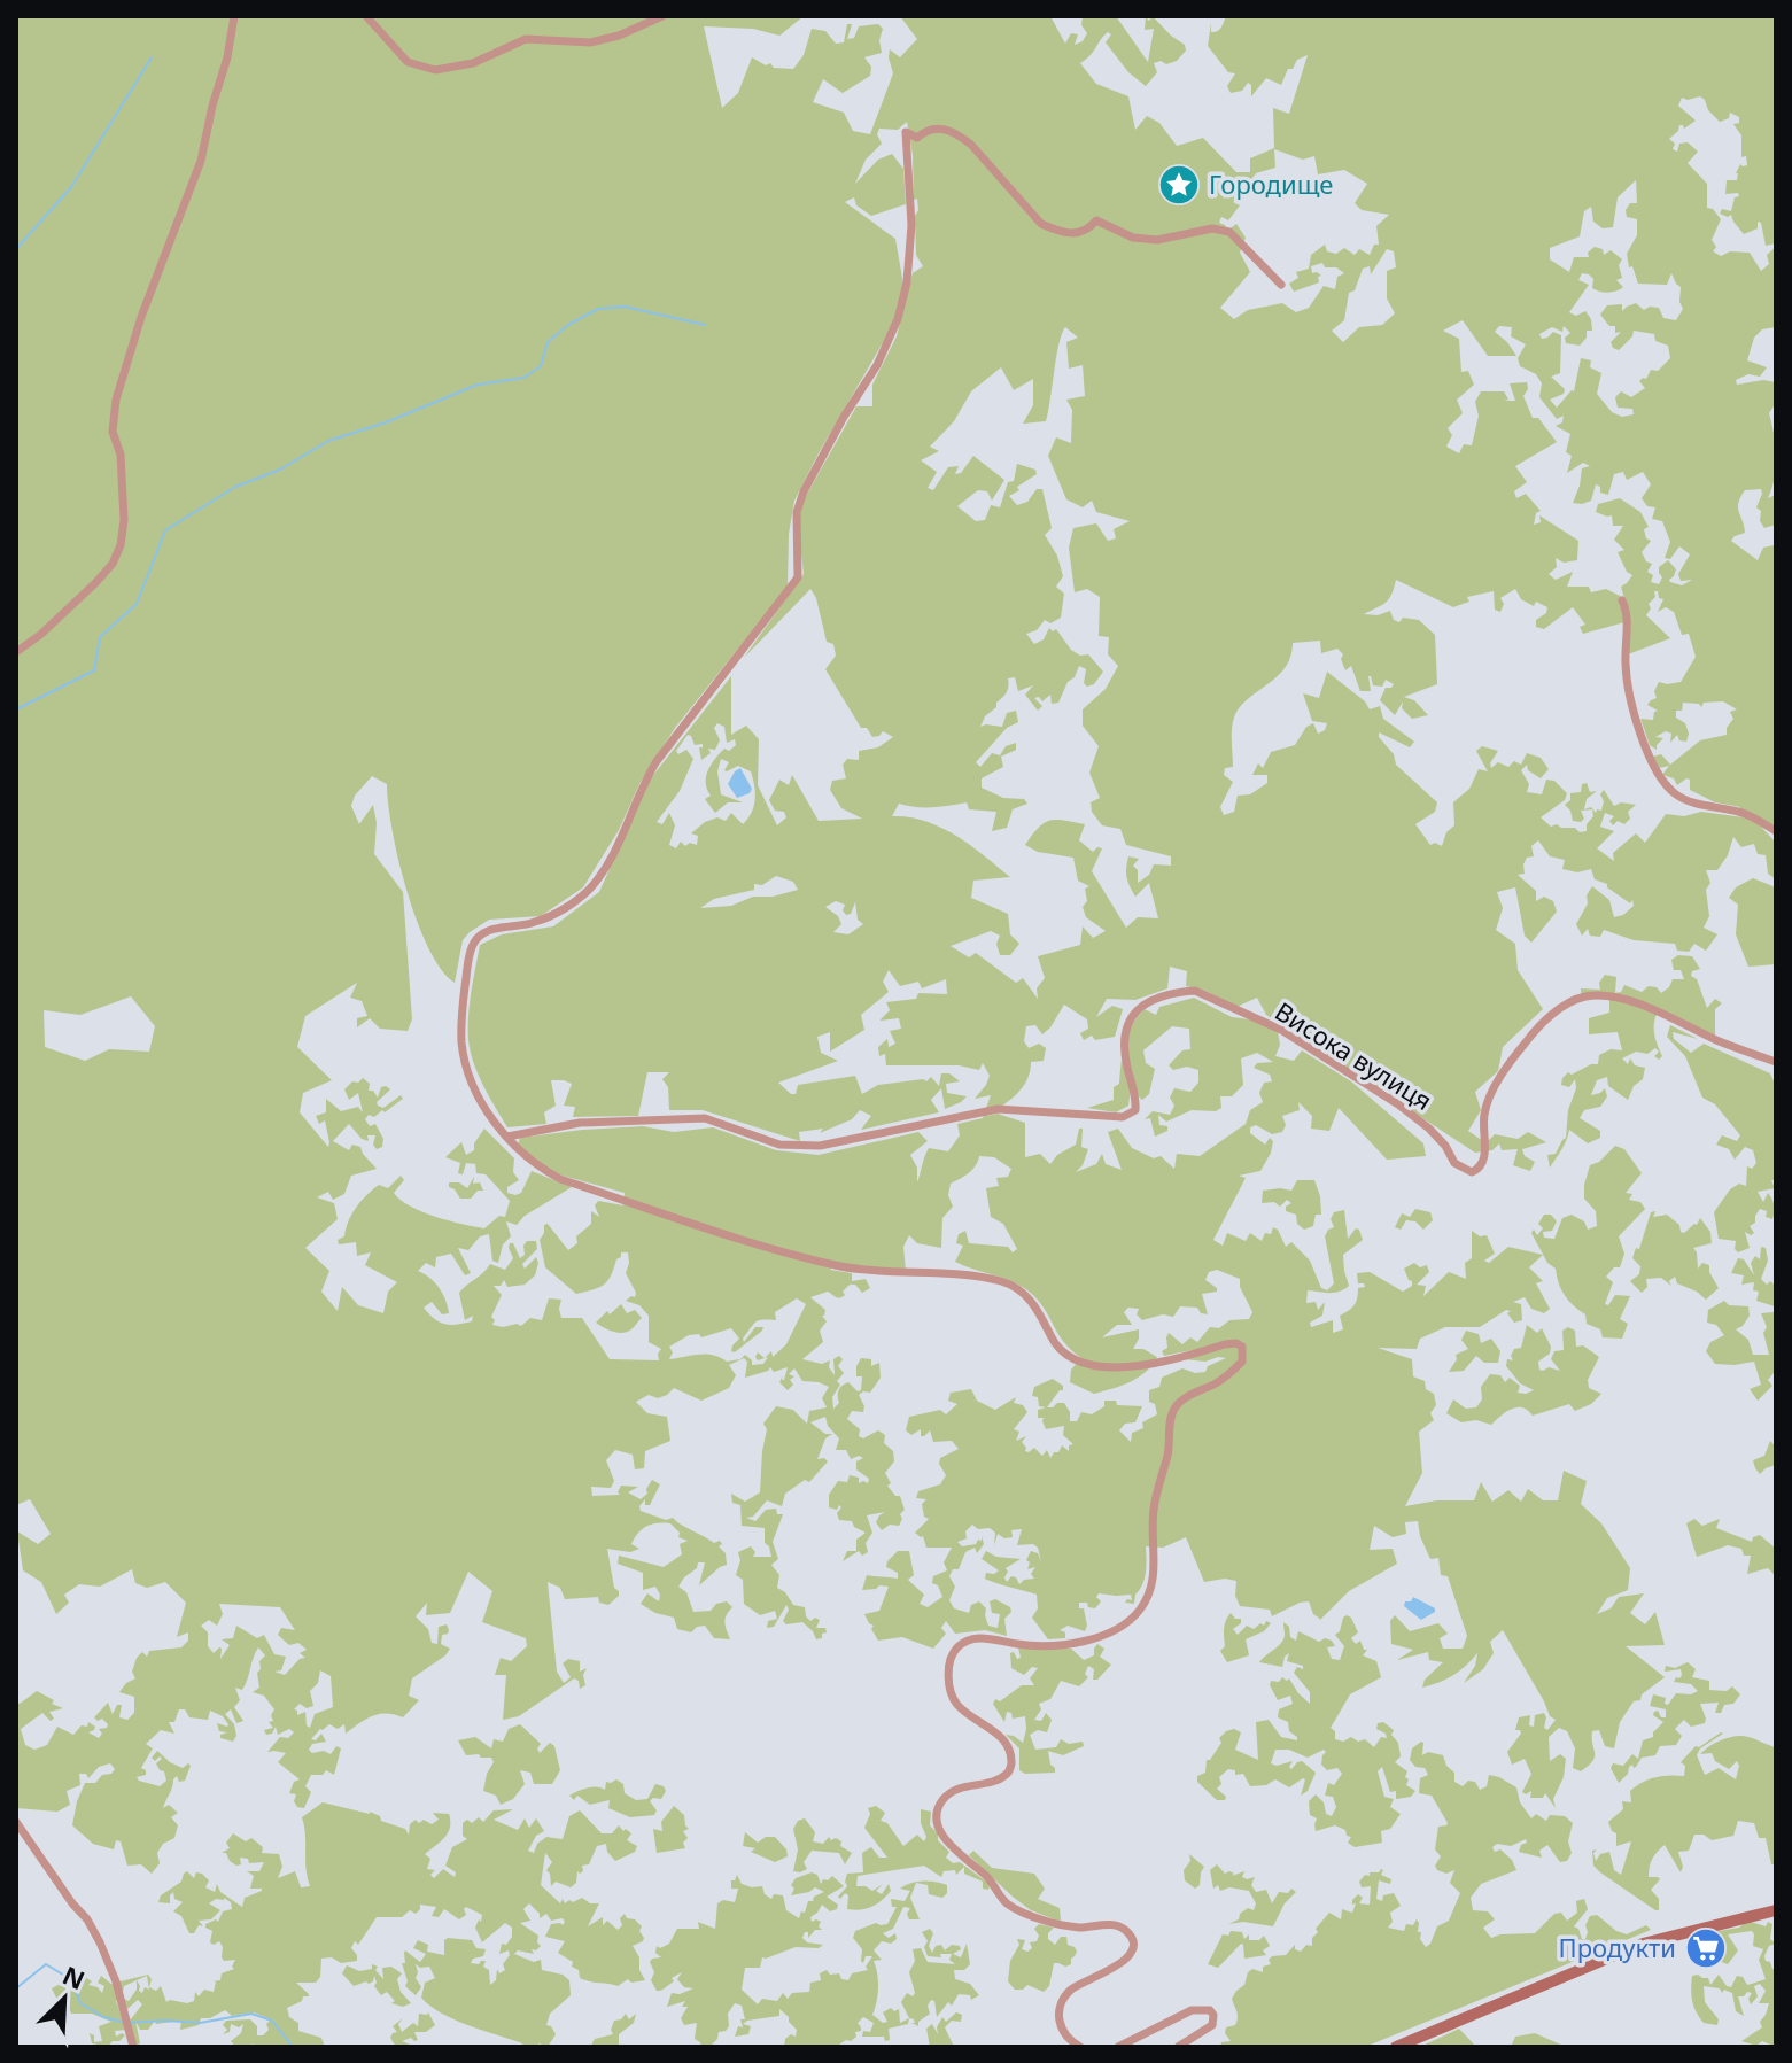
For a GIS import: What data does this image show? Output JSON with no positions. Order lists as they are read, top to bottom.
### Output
{
  "streets": {
    "street": ["Висока вулиця"]
  },
  "places": {
    "place": ["Городище"],
    "supermarket": ["Продукти"]
  },
  "north": "top right"
}
